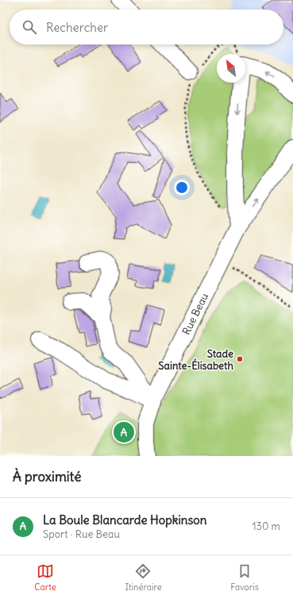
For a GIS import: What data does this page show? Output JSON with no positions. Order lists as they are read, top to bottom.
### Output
{
  "streets": {
    "street": ["Rue Beau"]
  },
  "places": ["Stade Sainte-Élisabeth"],
  "north": "top left",
  "page": {
    "search": "Rechercher",
    "pins": "A",
    "heading": "À proximité",
    "list": [
      {
        "mark": "A",
        "name": "La Boule Blancarde Hopkinson",
        "note": "Sport · Rue Beau",
        "value": "130 m"
      }
    ],
    "nav": ["Carte", "Itinéraire", "Favoris"]
  }
}
